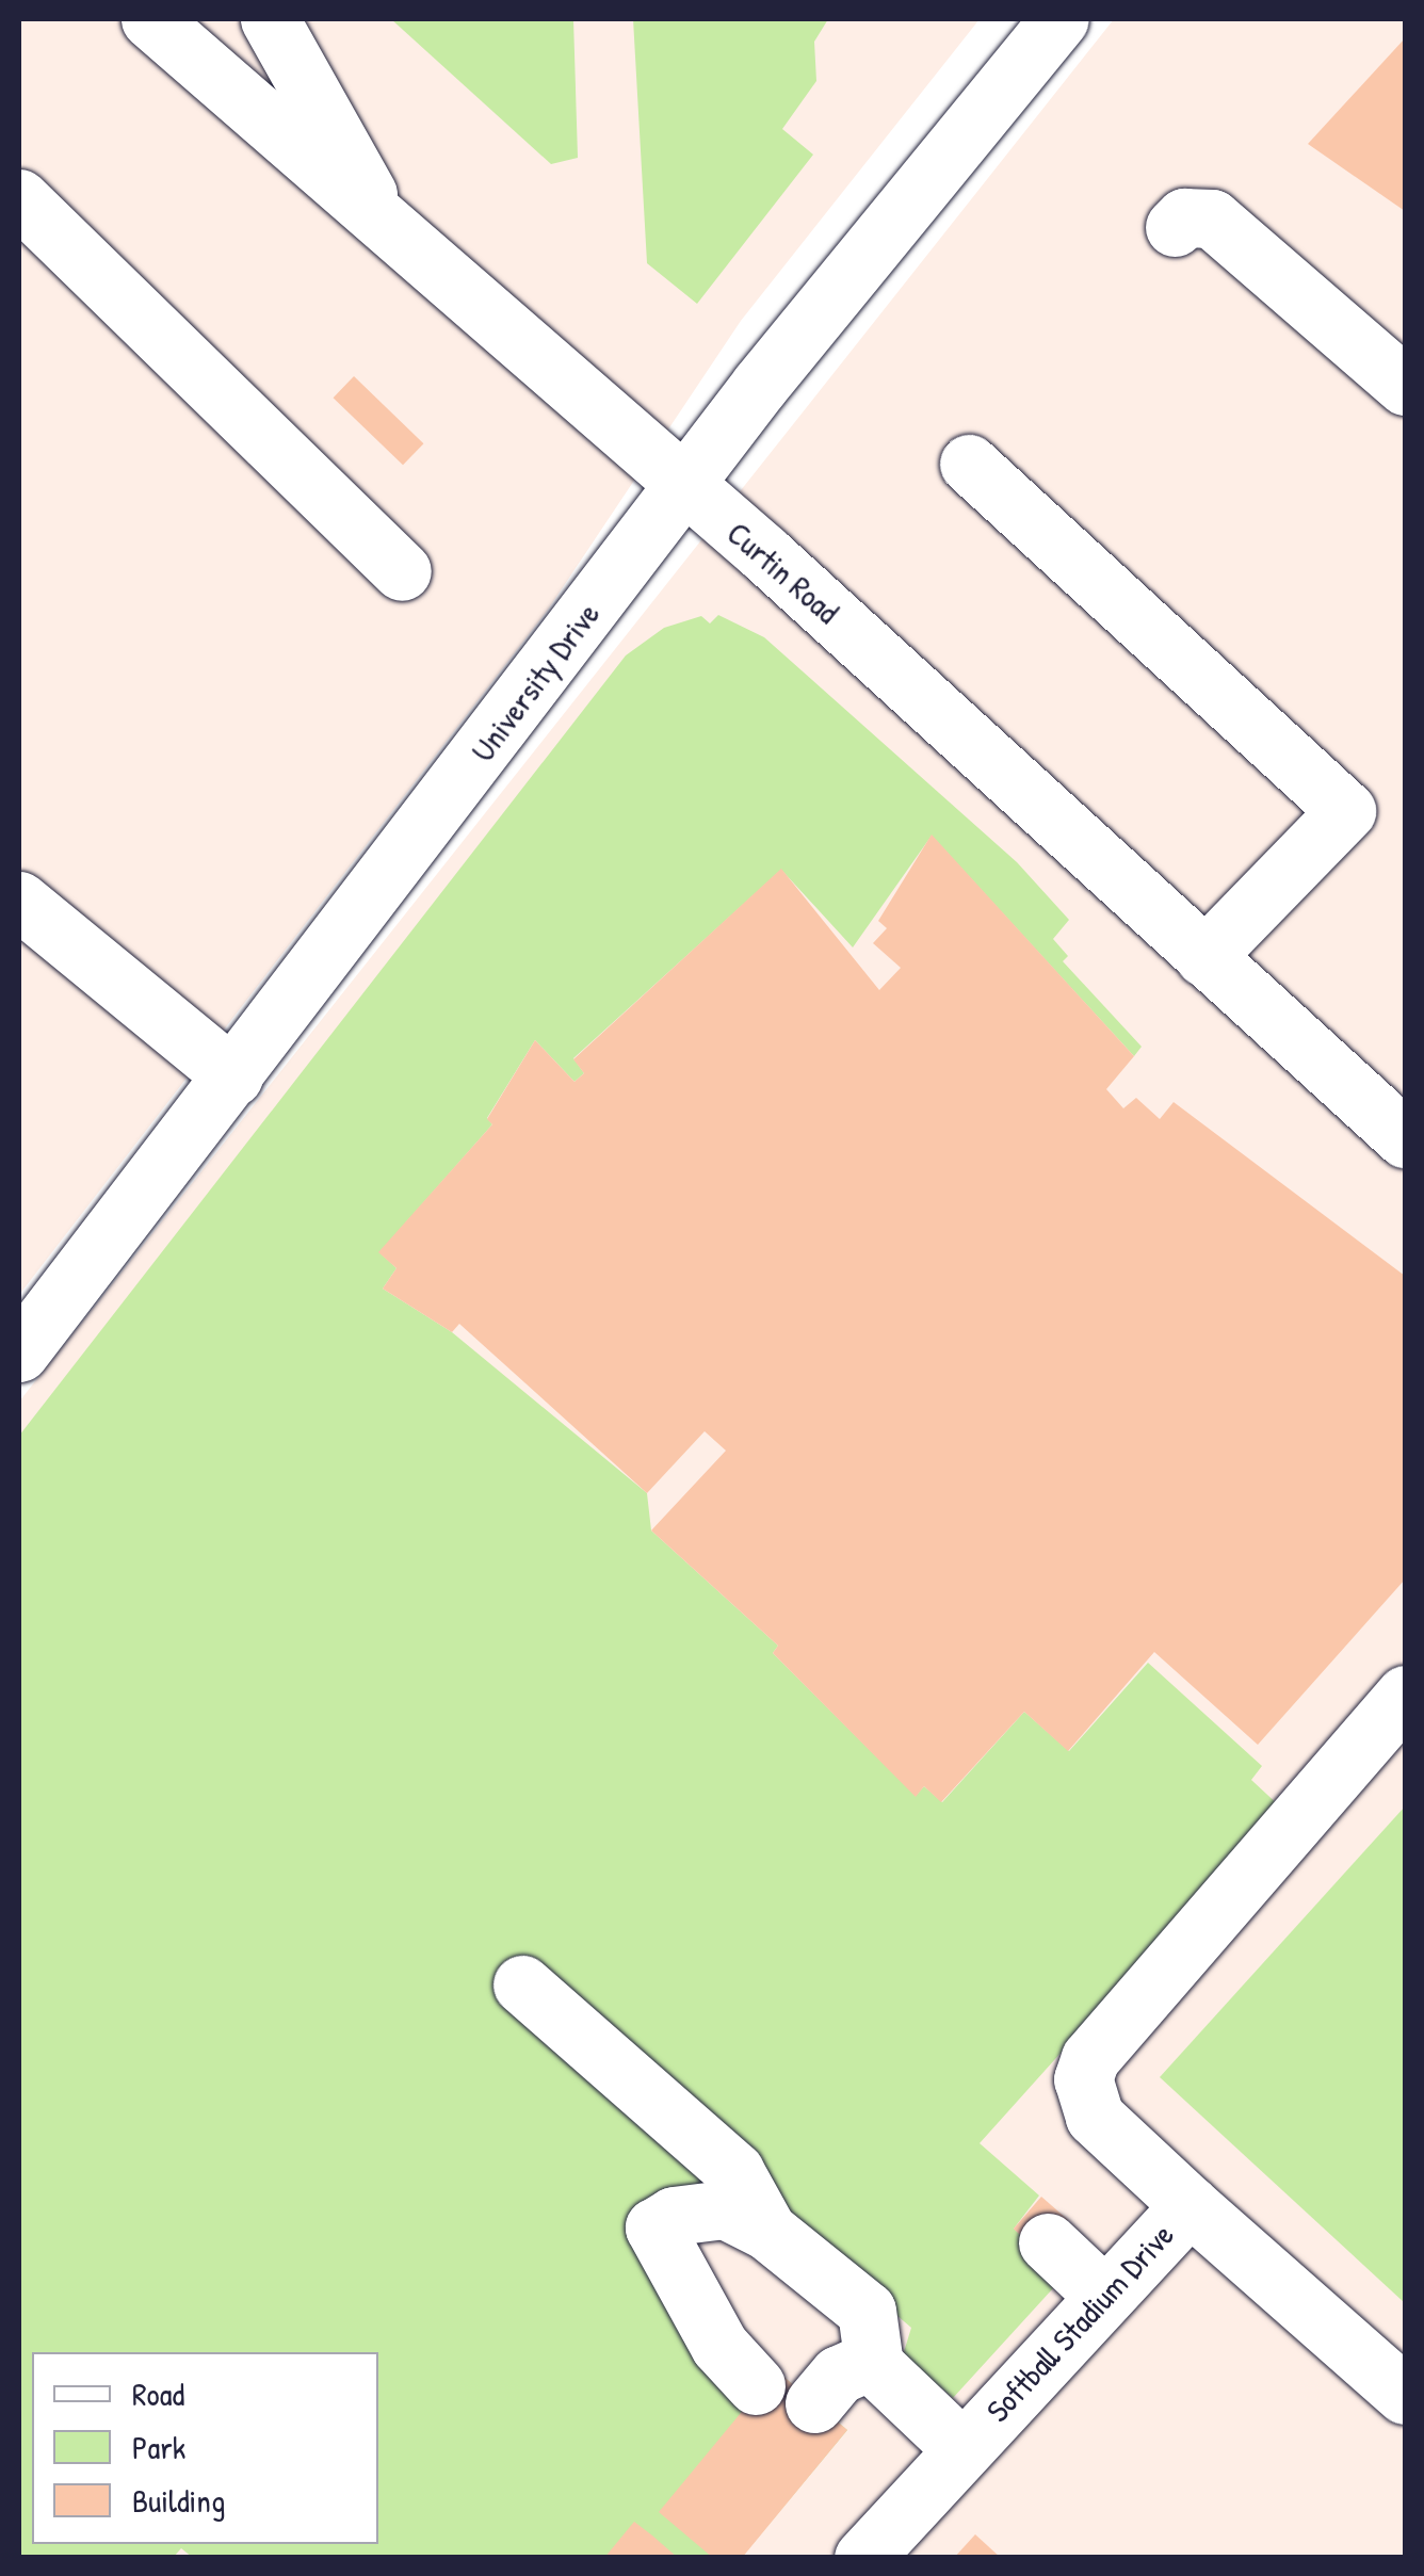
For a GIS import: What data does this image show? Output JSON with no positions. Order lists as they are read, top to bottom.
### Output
{
  "streets": {
    "main road": ["Curtin Road", "University Drive", "Softball Stadium Drive"]
  },
  "crossings": [
    ["Curtin Road", "University Drive"]
  ],
  "legend": ["Road", "Park", "Building"]
}
